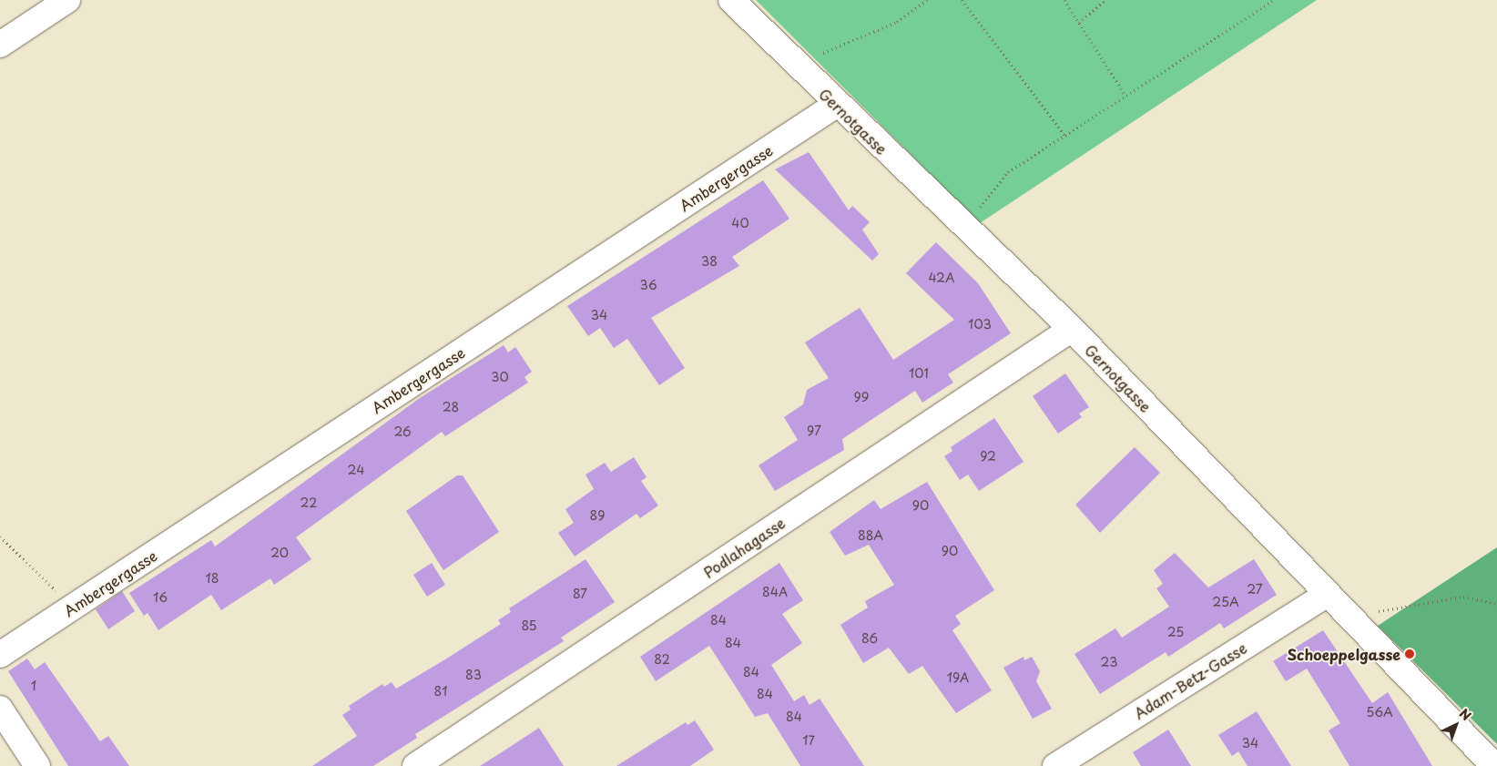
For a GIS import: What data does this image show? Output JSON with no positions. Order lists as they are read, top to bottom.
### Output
{
  "streets": {
    "street": [
      "Gernotgasse",
      "Ambergergasse",
      "Podlahagasse",
      "Adam-Betz-Gasse"
    ]
  },
  "crossings": [
    ["Gernotgasse", "Ambergergasse"],
    ["Gernotgasse", "Podlahagasse"],
    ["Gernotgasse", "Adam-Betz-Gasse"]
  ],
  "places": ["Schoeppelgasse"],
  "house_numbers": [
    "40",
    "38",
    "42A",
    "36",
    "34",
    "103",
    "101",
    "30",
    "99",
    "28",
    "97",
    "26",
    "92",
    "24",
    "22",
    "90",
    "89",
    "88A",
    "90",
    "20",
    "18",
    "27",
    "84A",
    "87",
    "16",
    "25A",
    "84",
    "85",
    "25",
    "86",
    "84",
    "82",
    "23",
    "84",
    "83",
    "19A",
    "1",
    "81",
    "84",
    "56A",
    "84",
    "17",
    "34"
  ],
  "north": "top right"
}
